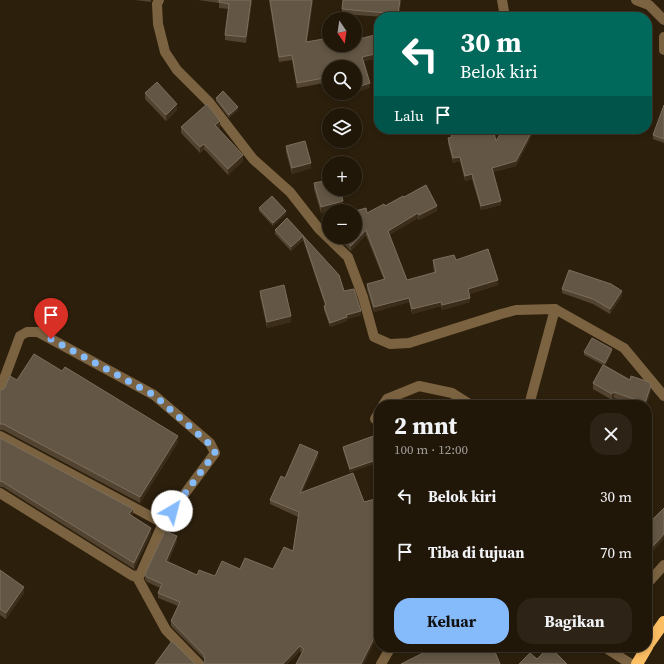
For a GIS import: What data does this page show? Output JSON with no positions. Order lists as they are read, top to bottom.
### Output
{
  "north": "bottom",
  "page": {
    "map_buttons": ["+", "−"],
    "turn": ["30 m", "Belok kiri"],
    "then": "Lalu",
    "heading": ["2 mnt", "100 m · 12:00"],
    "list": [
      {
        "name": "Belok kiri",
        "value": "30 m"
      },
      {
        "name": "Tiba di tujuan",
        "value": "70 m"
      }
    ],
    "buttons": ["Keluar", "Bagikan"]
  }
}
